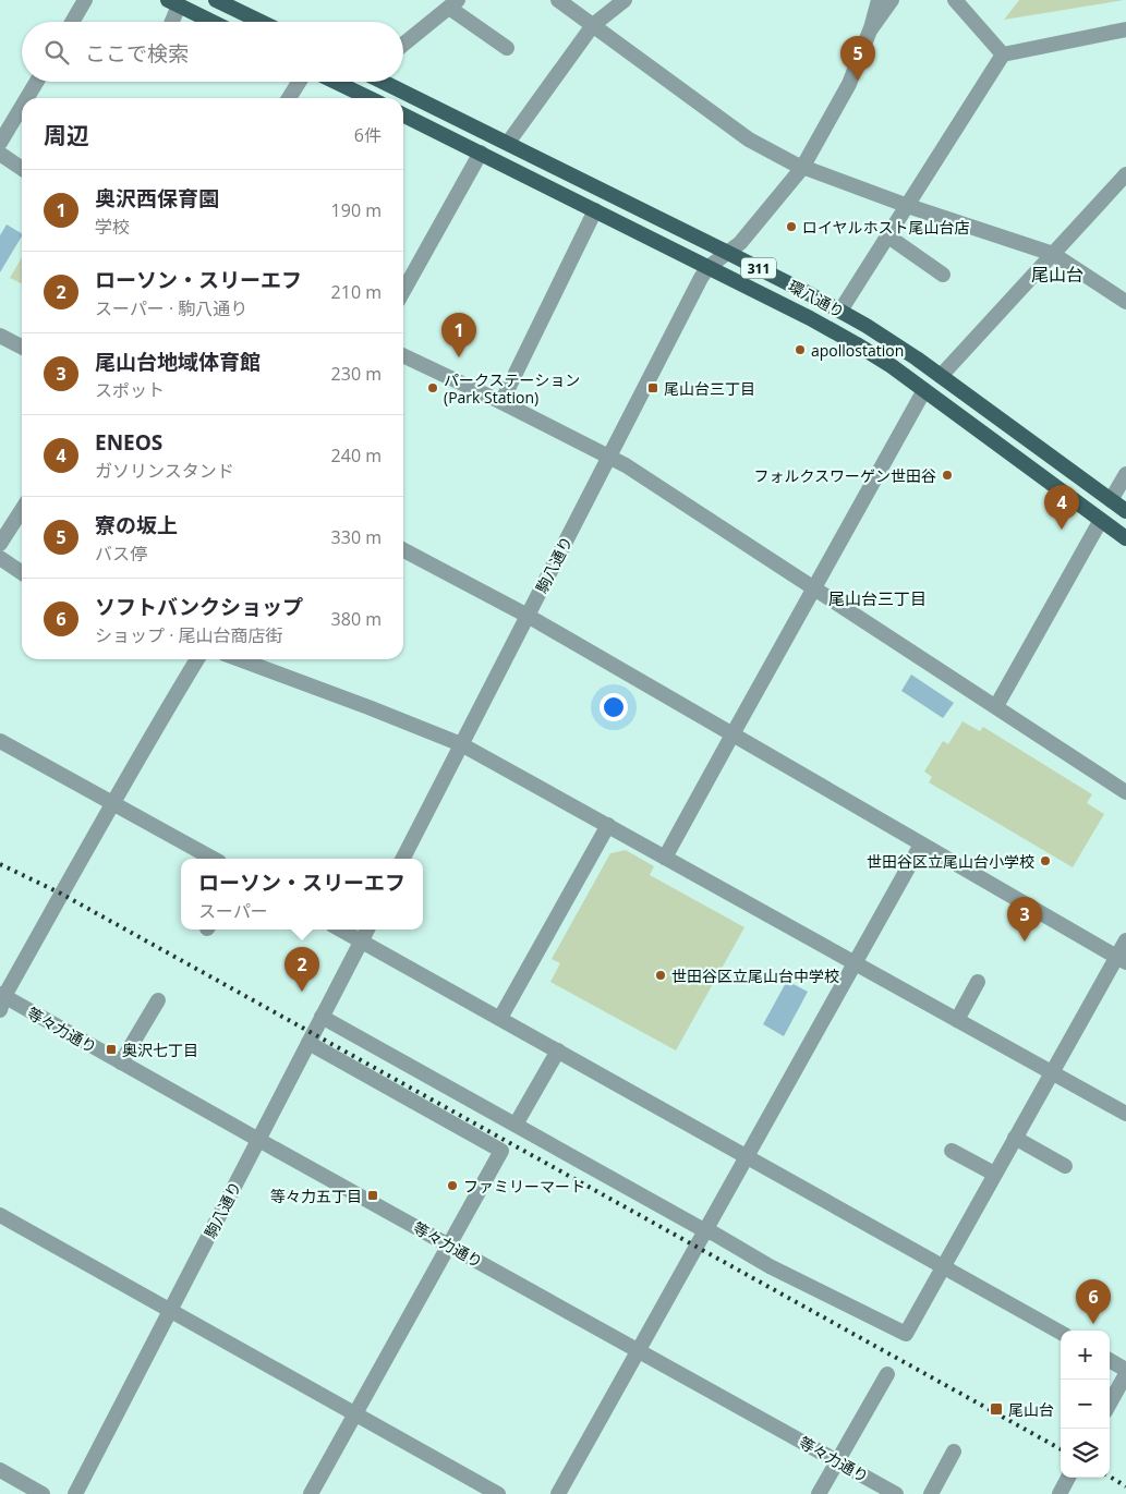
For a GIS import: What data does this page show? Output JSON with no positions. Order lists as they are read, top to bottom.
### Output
{
  "streets": {
    "main road": ["311", "環八通り"],
    "street": ["駒八通り", "等々力通り"]
  },
  "crossings": [
    ["環八通り", "駒八通り"],
    ["駒八通り", "等々力通り"]
  ],
  "districts": ["尾山台", "尾山台三丁目"],
  "places": {
    "other": [
      "ロイヤルホスト尾山台店",
      "apollostation",
      "パークステーション (Park Station)",
      "フォルクスワーゲン世田谷",
      "世田谷区立尾山台小学校",
      "世田谷区立尾山台中学校",
      "ファミリーマート"
    ],
    "transit": [
      "尾山台三丁目",
      "奥沢七丁目",
      "等々力五丁目",
      "尾山台"
    ]
  },
  "page": {
    "search": "ここで検索",
    "pins": [
      "5",
      "1",
      "4",
      "3",
      "2",
      "6"
    ],
    "heading": ["周辺", "6件"],
    "list": [
      {
        "mark": "1",
        "name": "奥沢西保育園",
        "note": "学校",
        "value": "190 m"
      },
      {
        "mark": "2",
        "name": "ローソン・スリーエフ",
        "note": "スーパー · 駒八通り",
        "value": "210 m"
      },
      {
        "mark": "3",
        "name": "尾山台地域体育館",
        "note": "スポット",
        "value": "230 m"
      },
      {
        "mark": "4",
        "name": "ENEOS",
        "note": "ガソリンスタンド",
        "value": "240 m"
      },
      {
        "mark": "5",
        "name": "寮の坂上",
        "note": "バス停",
        "value": "330 m"
      },
      {
        "mark": "6",
        "name": "ソフトバンクショップ",
        "note": "ショップ · 尾山台商店街",
        "value": "380 m"
      }
    ],
    "popup": ["ローソン・スリーエフ", "スーパー"],
    "map_buttons": ["+", "−"]
  }
}
